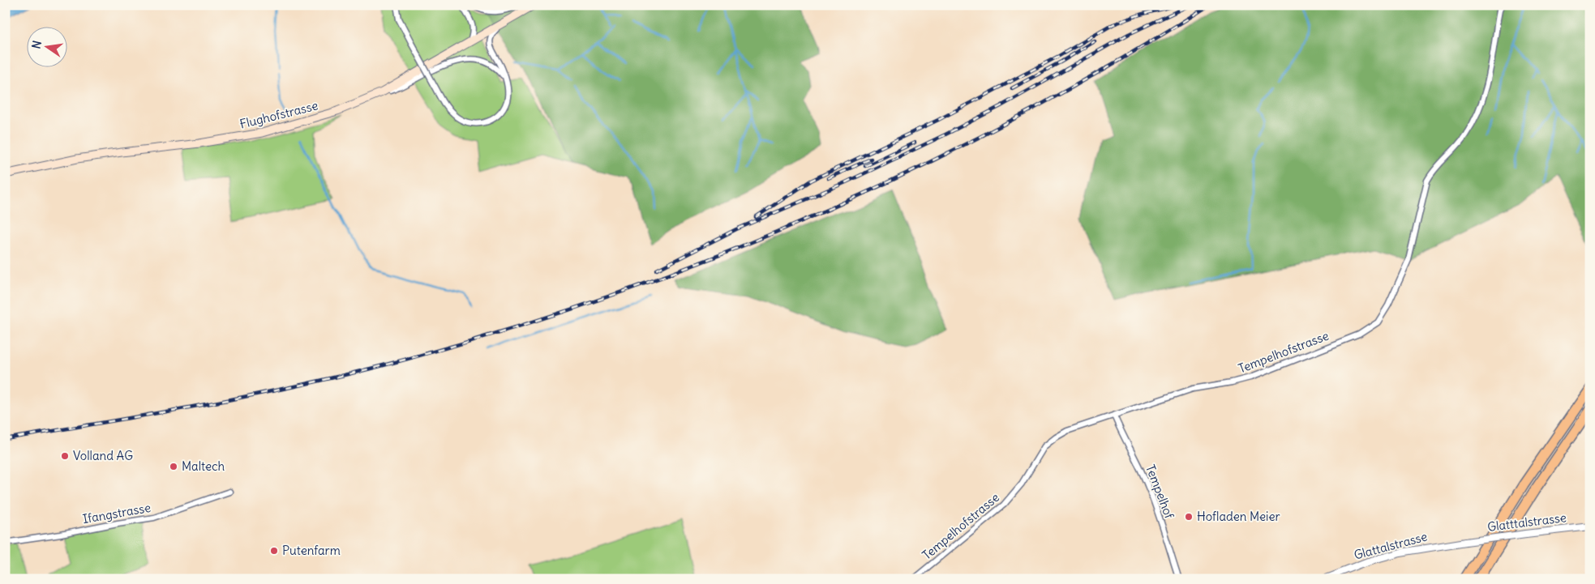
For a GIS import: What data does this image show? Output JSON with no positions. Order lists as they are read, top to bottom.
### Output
{
  "streets": {
    "main road": ["Flughofstrasse"],
    "street": [
      "Tempelhofstrasse",
      "Tempelhof",
      "Ifangstrasse",
      "Glatttalstrasse",
      "Glattalstrasse"
    ]
  },
  "crossings": [
    ["Tempelhofstrasse", "Tempelhof"],
    ["Glatttalstrasse", "Glattalstrasse"]
  ],
  "places": [
    "Volland AG",
    "Maltech",
    "Hofladen Meier",
    "Putenfarm"
  ],
  "north": "left"
}
